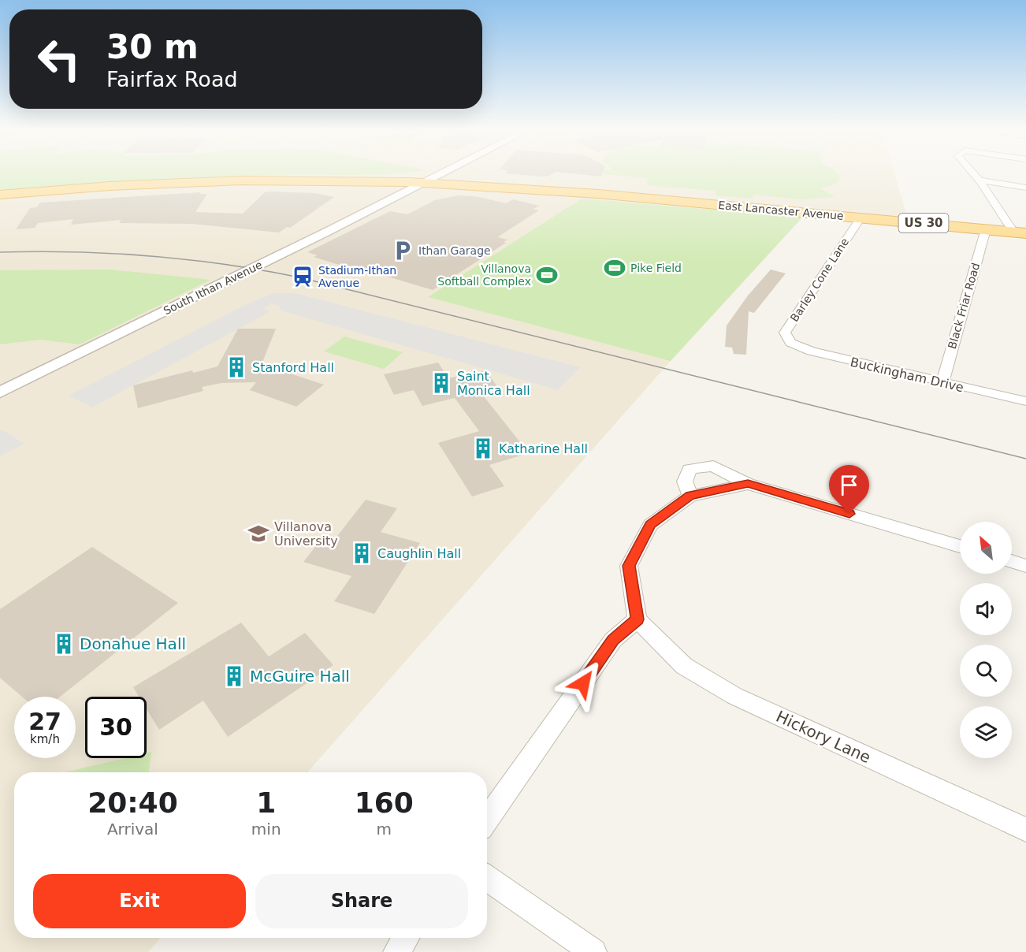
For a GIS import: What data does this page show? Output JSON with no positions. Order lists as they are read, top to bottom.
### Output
{
  "streets": {
    "highway": ["East Lancaster Avenue", "US 30"],
    "street": [
      "Barley Cone Lane",
      "South Ithan Avenue",
      "Black Friar Road",
      "Buckingham Drive",
      "Hickory Lane"
    ]
  },
  "crossings": [
    ["East Lancaster Avenue", "Barley Cone Lane"],
    ["East Lancaster Avenue", "South Ithan Avenue"],
    ["East Lancaster Avenue", "Black Friar Road"],
    ["Barley Cone Lane", "Buckingham Drive"],
    ["Black Friar Road", "Buckingham Drive"]
  ],
  "places": {
    "parking": ["Ithan Garage"],
    "sports": ["Pike Field", "Villanova Softball Complex"],
    "station": ["Stadium-Ithan Avenue"],
    "building": [
      "Stanford Hall",
      "Saint Monica Hall",
      "Katharine Hall",
      "Caughlin Hall",
      "Donahue Hall",
      "McGuire Hall"
    ],
    "school or university": ["Villanova University"]
  },
  "north": "top left",
  "page": {
    "turn": ["30 m", "Fairfax Road"],
    "speed": "27 km/h",
    "limit": "30",
    "eta": [
      "20:40",
      "Arrival",
      "1",
      "min",
      "160",
      "m"
    ],
    "buttons": ["Exit", "Share"]
  }
}
